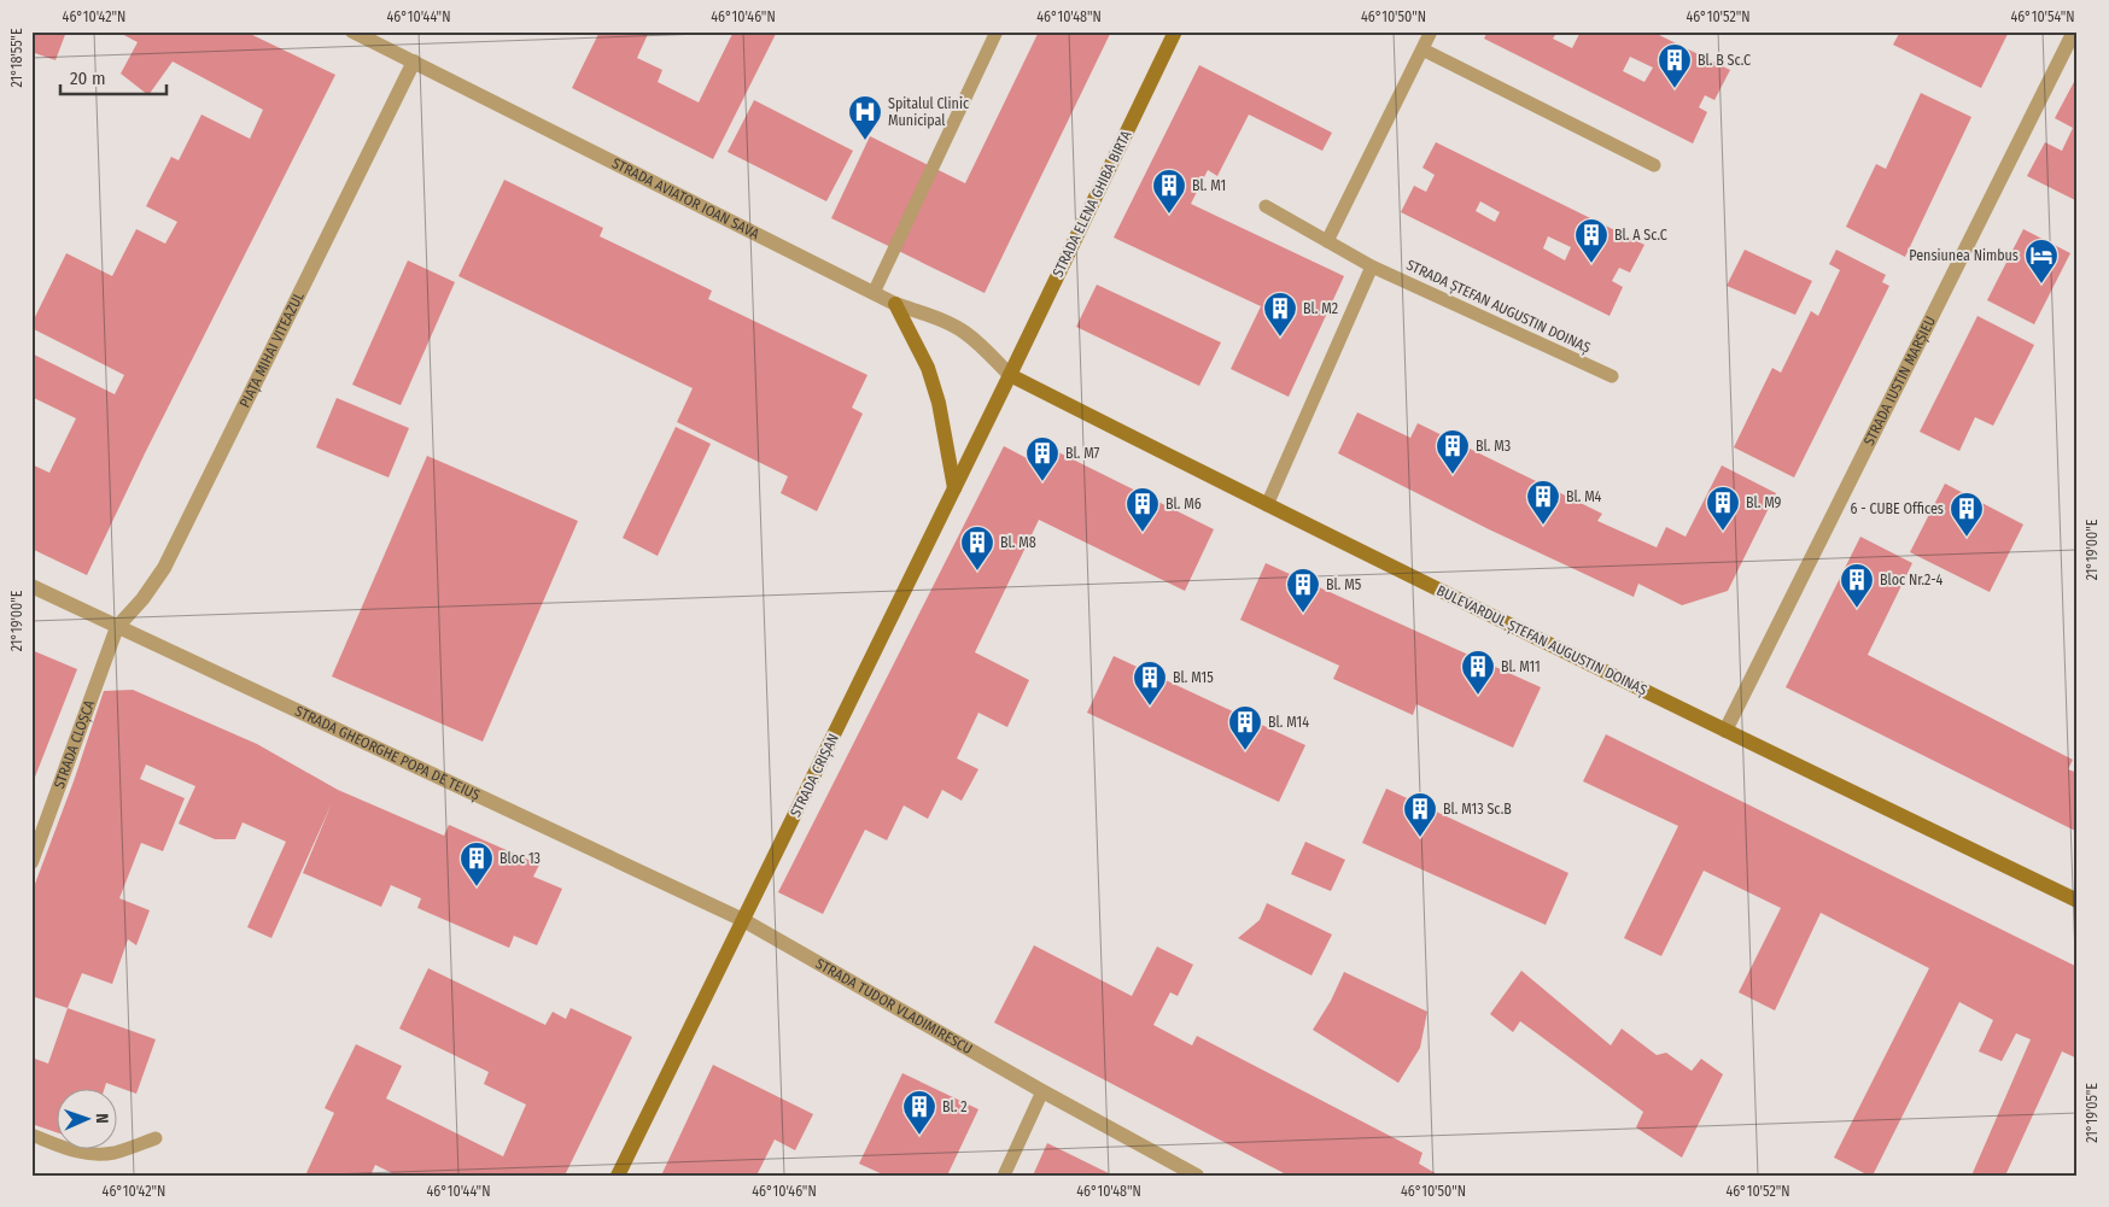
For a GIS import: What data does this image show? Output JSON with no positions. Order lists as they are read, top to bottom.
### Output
{
  "streets": {
    "main road": ["STRADA ELENA GHIBA BIRTA", "BULEVARDUL ȘTEFAN AUGUSTIN DOINAȘ", "STRADA CRIȘAN"],
    "street": [
      "STRADA AVIATOR IOAN SAVA",
      "PIAȚA MIHAI VITEAZUL",
      "STRADA IUSTIN MARȘIEU",
      "STRADA CLOȘCA",
      "STRADA GHEORGHE POPA DE TEIUȘ",
      "STRADA TUDOR VLADIMIRESCU"
    ],
    "lane": ["STRADA ȘTEFAN AUGUSTIN DOINAȘ"]
  },
  "crossings": [
    ["STRADA AVIATOR IOAN SAVA", "STRADA ELENA GHIBA BIRTA"],
    ["STRADA AVIATOR IOAN SAVA", "PIAȚA MIHAI VITEAZUL"],
    ["STRADA AVIATOR IOAN SAVA", "BULEVARDUL ȘTEFAN AUGUSTIN DOINAȘ"],
    ["STRADA AVIATOR IOAN SAVA", "STRADA CRIȘAN"],
    ["STRADA ELENA GHIBA BIRTA", "BULEVARDUL ȘTEFAN AUGUSTIN DOINAȘ"],
    ["STRADA ELENA GHIBA BIRTA", "STRADA CRIȘAN"],
    ["PIAȚA MIHAI VITEAZUL", "STRADA CLOȘCA"],
    ["PIAȚA MIHAI VITEAZUL", "STRADA GHEORGHE POPA DE TEIUȘ"],
    ["STRADA IUSTIN MARȘIEU", "BULEVARDUL ȘTEFAN AUGUSTIN DOINAȘ"],
    ["BULEVARDUL ȘTEFAN AUGUSTIN DOINAȘ", "STRADA CRIȘAN"],
    ["STRADA CLOȘCA", "STRADA GHEORGHE POPA DE TEIUȘ"],
    ["STRADA GHEORGHE POPA DE TEIUȘ", "STRADA CRIȘAN"],
    ["STRADA GHEORGHE POPA DE TEIUȘ", "STRADA TUDOR VLADIMIRESCU"],
    ["STRADA CRIȘAN", "STRADA TUDOR VLADIMIRESCU"]
  ],
  "places": {
    "building": [
      "Bl. B Sc.C",
      "Bl. M1",
      "Bl. A Sc.C",
      "Bl. M2",
      "Bl. M3",
      "Bl. M7",
      "Bl. M4",
      "Bl. M9",
      "Bl. M6",
      "6 - CUBE Offices",
      "Bl. M8",
      "Bloc Nr.2-4",
      "Bl. M5",
      "Bl. M11",
      "Bl. M15",
      "Bl. M14",
      "Bl. M13 Sc.B",
      "Bloc 13",
      "Bl. 2"
    ],
    "hospital": ["Spitalul Clinic Municipal"],
    "hotel": ["Pensiunea Nimbus"]
  },
  "scale_bar": "20 m",
  "north": "right",
  "coordinates": [
    "46°10'42\"N",
    "46°10'44\"N",
    "46°10'46\"N",
    "46°10'48\"N",
    "46°10'50\"N",
    "46°10'52\"N",
    "46°10'54\"N",
    "21°18'55\"E",
    "21°19'00\"E",
    "21°19'05\"E"
  ]
}
